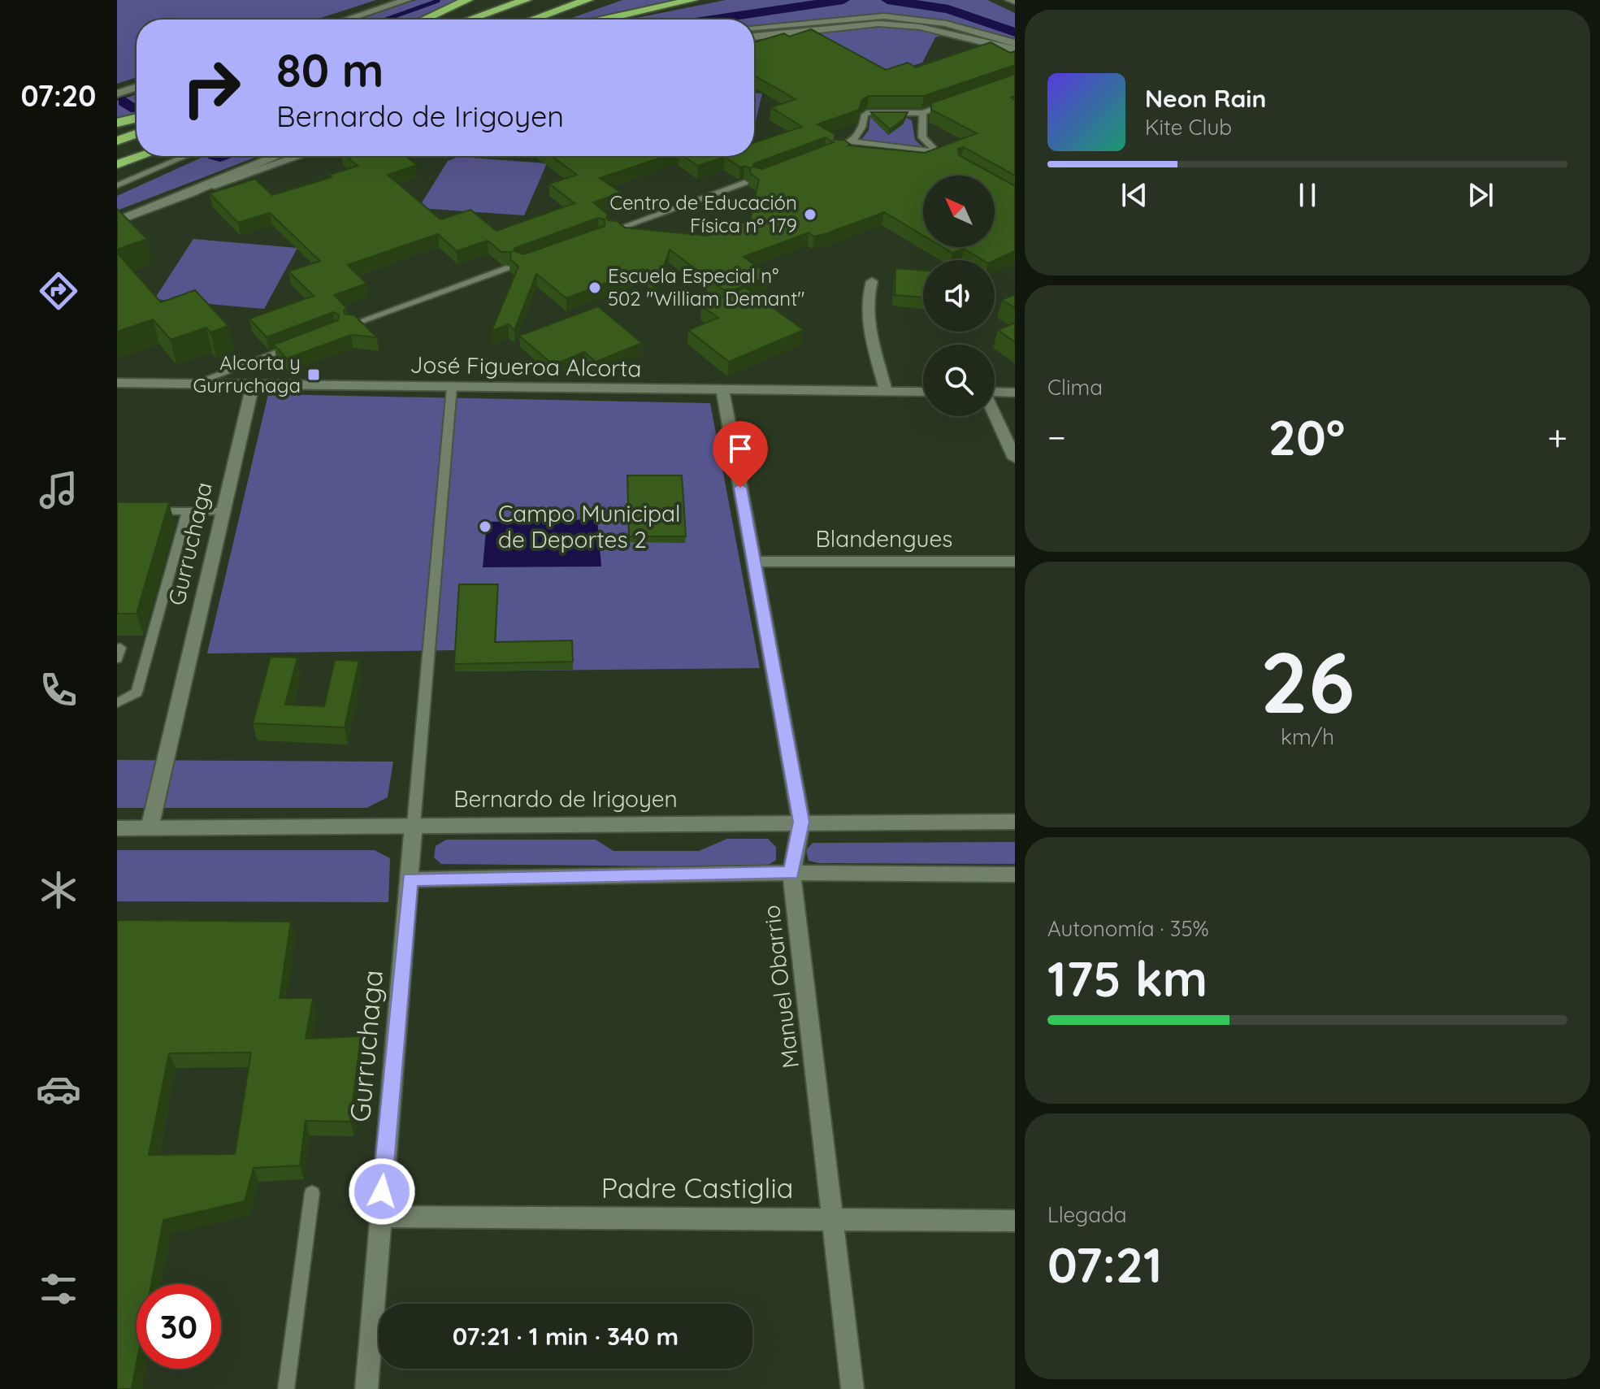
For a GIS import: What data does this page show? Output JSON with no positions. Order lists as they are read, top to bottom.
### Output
{
  "streets": {
    "street": [
      "José Figueroa Alcorta",
      "Blandengues",
      "Gurruchaga",
      "Bernardo de Irigoyen",
      "Manuel Obarrio",
      "Padre Castiglia"
    ]
  },
  "crossings": [
    ["José Figueroa Alcorta", "Gurruchaga"],
    ["José Figueroa Alcorta", "Manuel Obarrio"],
    ["Blandengues", "Manuel Obarrio"],
    ["Gurruchaga", "Bernardo de Irigoyen"],
    ["Gurruchaga", "Padre Castiglia"],
    ["Bernardo de Irigoyen", "Manuel Obarrio"],
    ["Manuel Obarrio", "Padre Castiglia"]
  ],
  "places": {
    "other": ["Centro de Educación Física nº 179", "Escuela Especial n° 502 \"William Demant\"", "Campo Municipal de Deportes 2"],
    "transit": ["Alcorta y Gurruchaga"]
  },
  "north": "top left",
  "page": {
    "tabs": "07:20",
    "turn": ["80 m", "Bernardo de Irigoyen"],
    "song": ["Neon Rain", "Kite Club"],
    "tile": [
      "Clima",
      ["26", "km/h"],
      ["Autonomía · 35%", "175 km"],
      ["Llegada", "07:21"]
    ],
    "heat": ["−", "20°", "+"],
    "limit": "30",
    "trip": "07:21 · 1 min · 340 m"
  }
}
